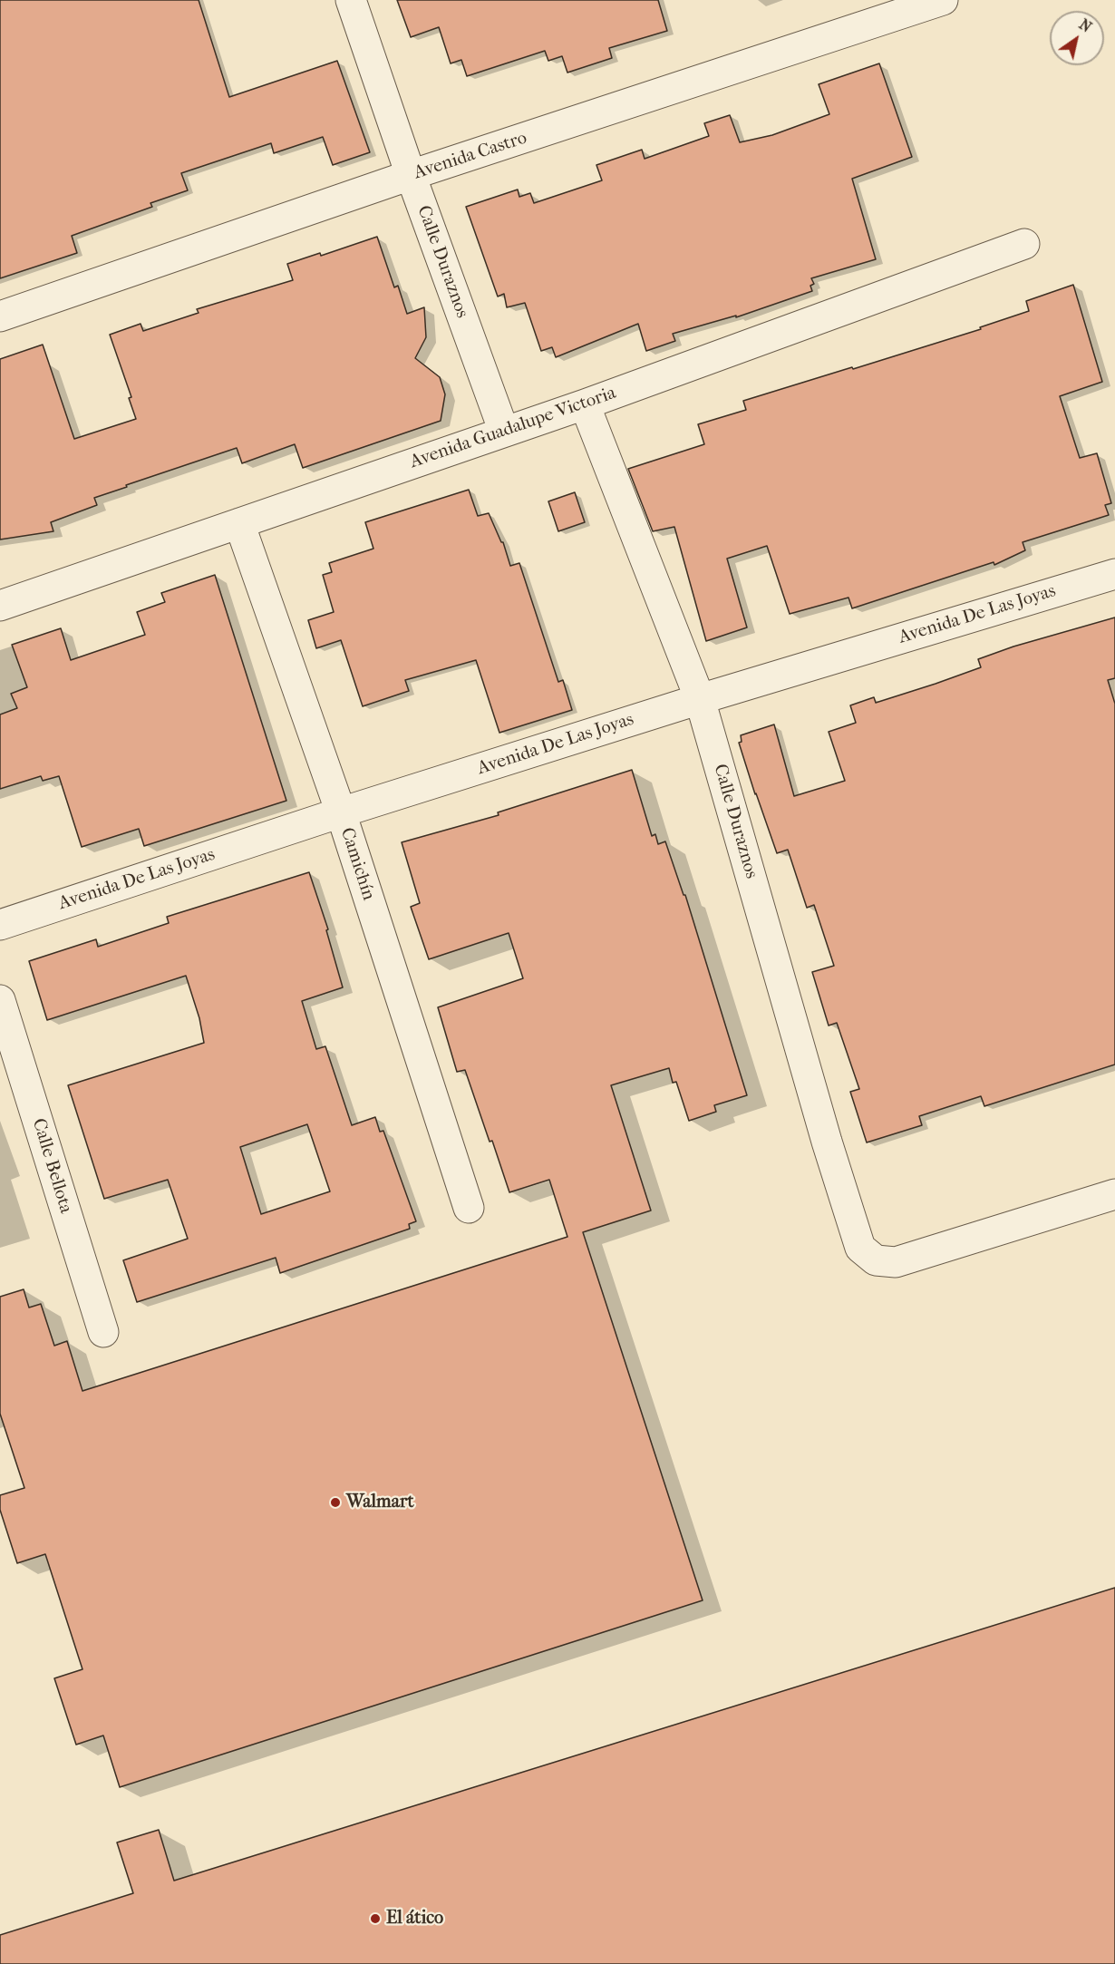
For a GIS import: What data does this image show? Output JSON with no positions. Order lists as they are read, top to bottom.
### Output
{
  "streets": {
    "street": [
      "Avenida Castro",
      "Calle Duraznos",
      "Avenida Guadalupe Victoria",
      "Avenida De Las Joyas",
      "Camichín",
      "Calle Bellota"
    ]
  },
  "crossings": [
    ["Avenida Castro", "Calle Duraznos"],
    ["Calle Duraznos", "Avenida Guadalupe Victoria"],
    ["Calle Duraznos", "Avenida De Las Joyas"],
    ["Avenida Guadalupe Victoria", "Camichín"],
    ["Avenida De Las Joyas", "Camichín"]
  ],
  "places": ["Walmart", "El ático"],
  "north": "top right"
}
